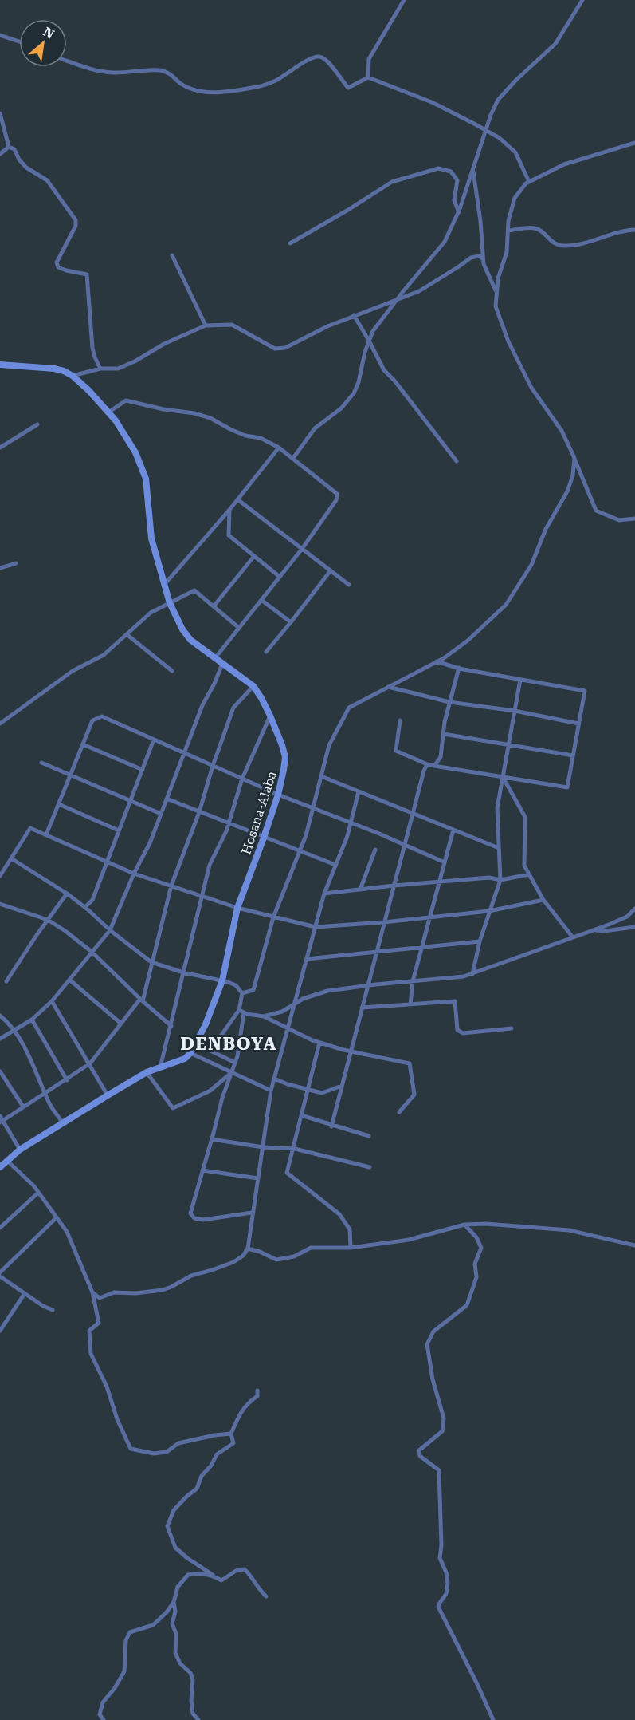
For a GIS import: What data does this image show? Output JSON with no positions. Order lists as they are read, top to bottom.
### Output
{
  "streets": {
    "main road": ["Hosana-Alaba"]
  },
  "districts": ["DENBOYA"],
  "north": "top right"
}
